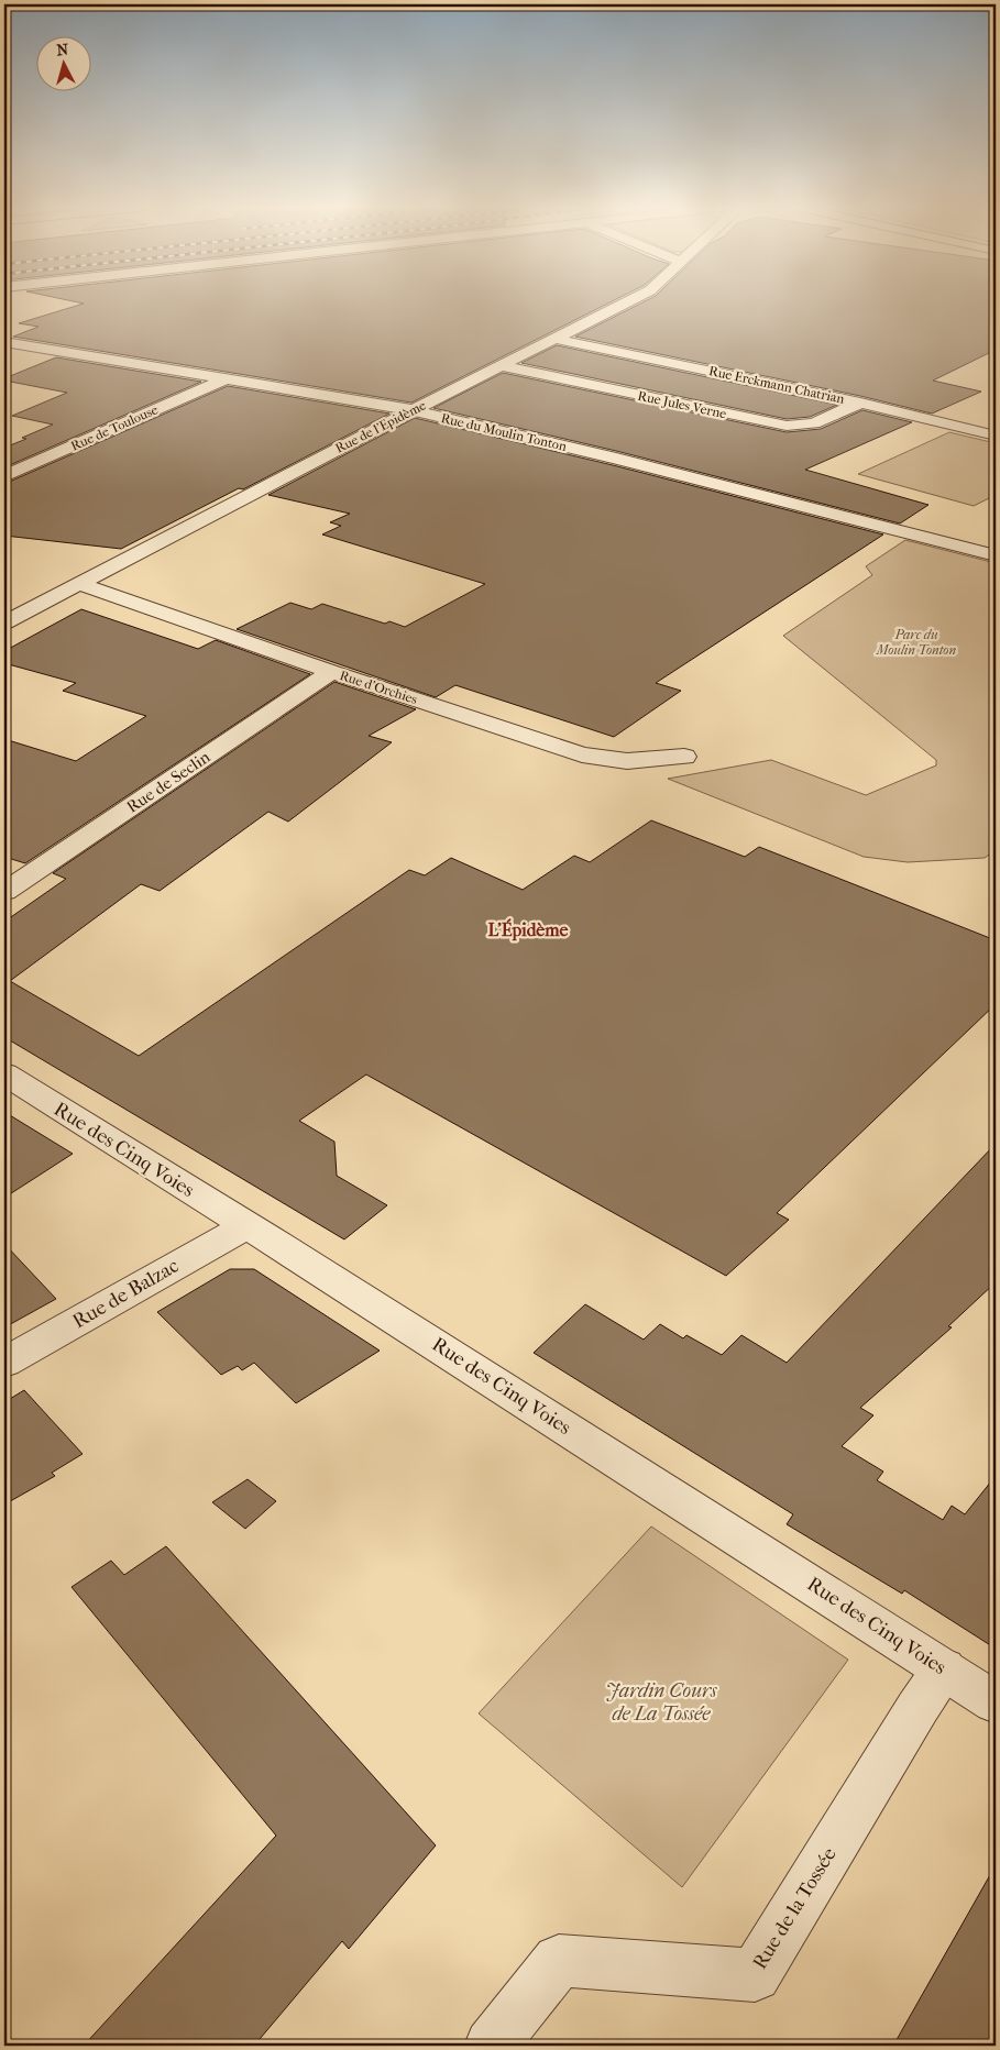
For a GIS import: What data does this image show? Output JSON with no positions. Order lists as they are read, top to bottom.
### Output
{
  "streets": {
    "street": [
      "Rue Erckmann Chatrian",
      "Rue Jules Verne",
      "Rue de l'Epidème",
      "Rue de Toulouse",
      "Rue du Moulin Tonton",
      "Rue d'Orchies",
      "Rue de Seclin",
      "Rue des Cinq Voies",
      "Rue de Balzac",
      "Rue de la Tossée"
    ]
  },
  "crossings": [
    ["Rue Erckmann Chatrian", "Rue Jules Verne"],
    ["Rue Erckmann Chatrian", "Rue de l'Epidème"],
    ["Rue Jules Verne", "Rue de l'Epidème"],
    ["Rue de l'Epidème", "Rue du Moulin Tonton"],
    ["Rue de l'Epidème", "Rue d'Orchies"],
    ["Rue de Toulouse", "Rue du Moulin Tonton"],
    ["Rue d'Orchies", "Rue de Seclin"],
    ["Rue des Cinq Voies", "Rue de Balzac"],
    ["Rue des Cinq Voies", "Rue de la Tossée"]
  ],
  "districts": ["L'Épidème"],
  "parks": ["Parc du Moulin Tonton", "Jardin Cours de La Tossée"],
  "north": "top"
}
